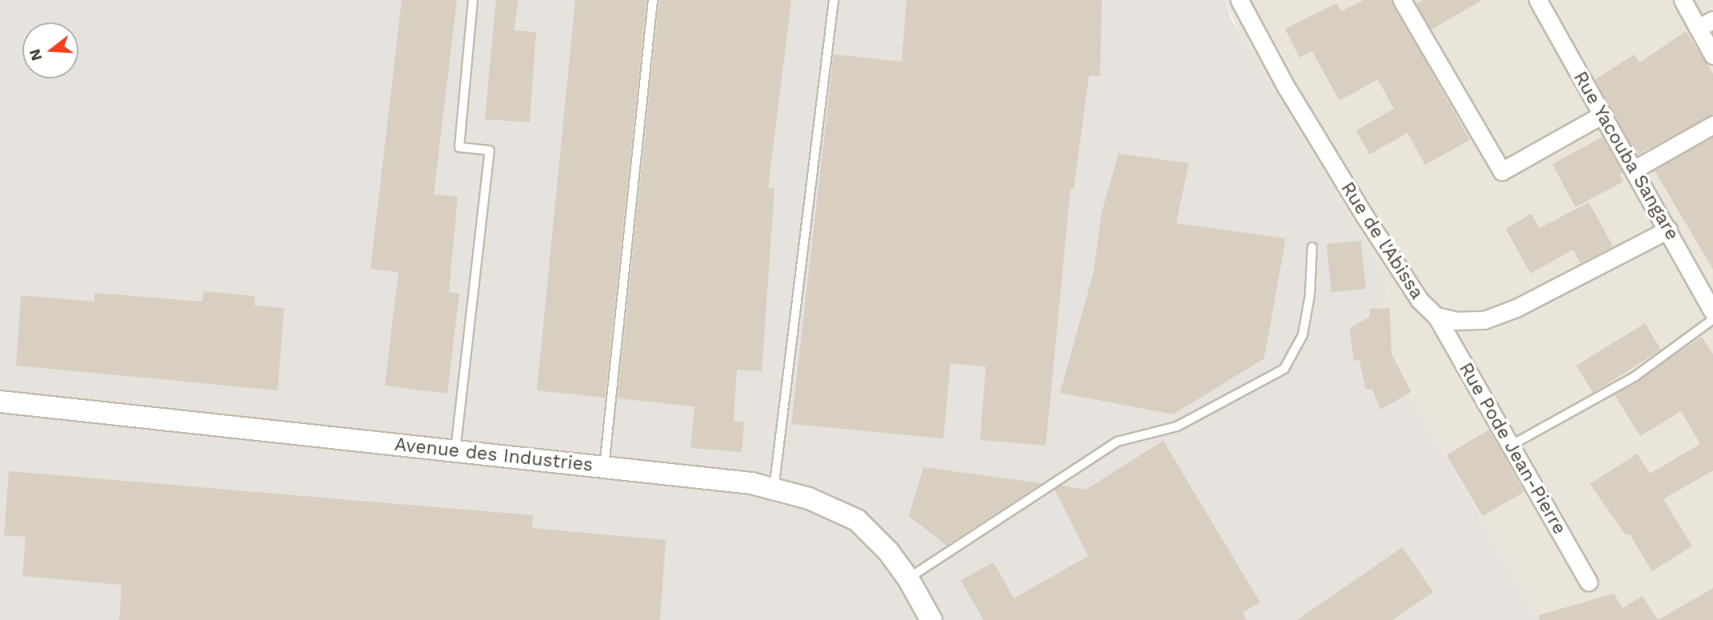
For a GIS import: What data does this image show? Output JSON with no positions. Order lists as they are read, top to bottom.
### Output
{
  "streets": {
    "street": [
      "Rue Yacouba Sangare",
      "Rue de l'Abissa",
      "Rue Pode Jean-Pierre",
      "Avenue des Industries"
    ]
  },
  "crossings": [
    ["Rue Yacouba Sangare", "Rue de l'Abissa"],
    ["Rue de l'Abissa", "Rue Pode Jean-Pierre"]
  ],
  "north": "left"
}
